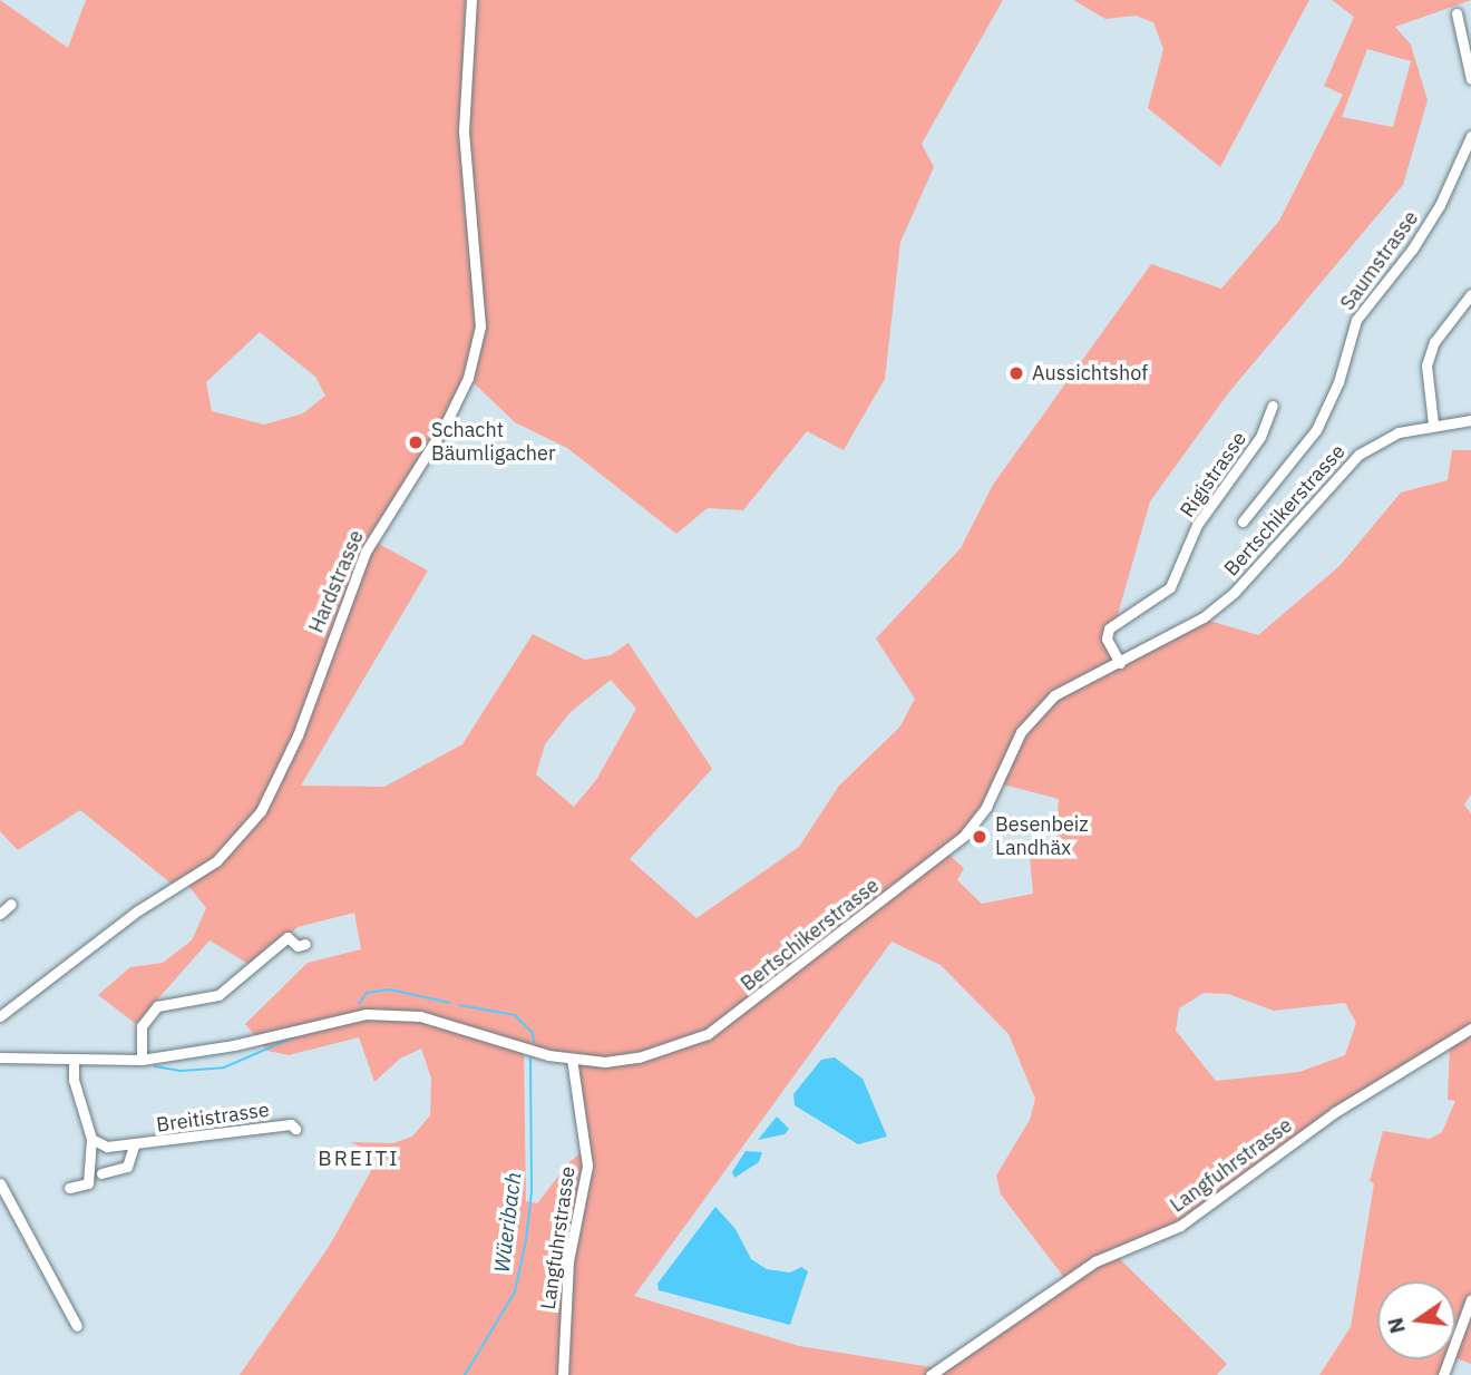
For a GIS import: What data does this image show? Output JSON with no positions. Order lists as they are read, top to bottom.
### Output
{
  "streets": {
    "street": [
      "Saumstrasse",
      "Rigistrasse",
      "Bertschikerstrasse",
      "Hardstrasse",
      "Breitistrasse",
      "Langfuhrstrasse"
    ]
  },
  "crossings": [
    ["Rigistrasse", "Bertschikerstrasse"],
    ["Bertschikerstrasse", "Langfuhrstrasse"]
  ],
  "districts": ["BREITI"],
  "water": ["Wüeribach"],
  "places": ["Aussichtshof", "Schacht Bäumligacher", "Besenbeiz Landhäx"],
  "north": "left"
}
